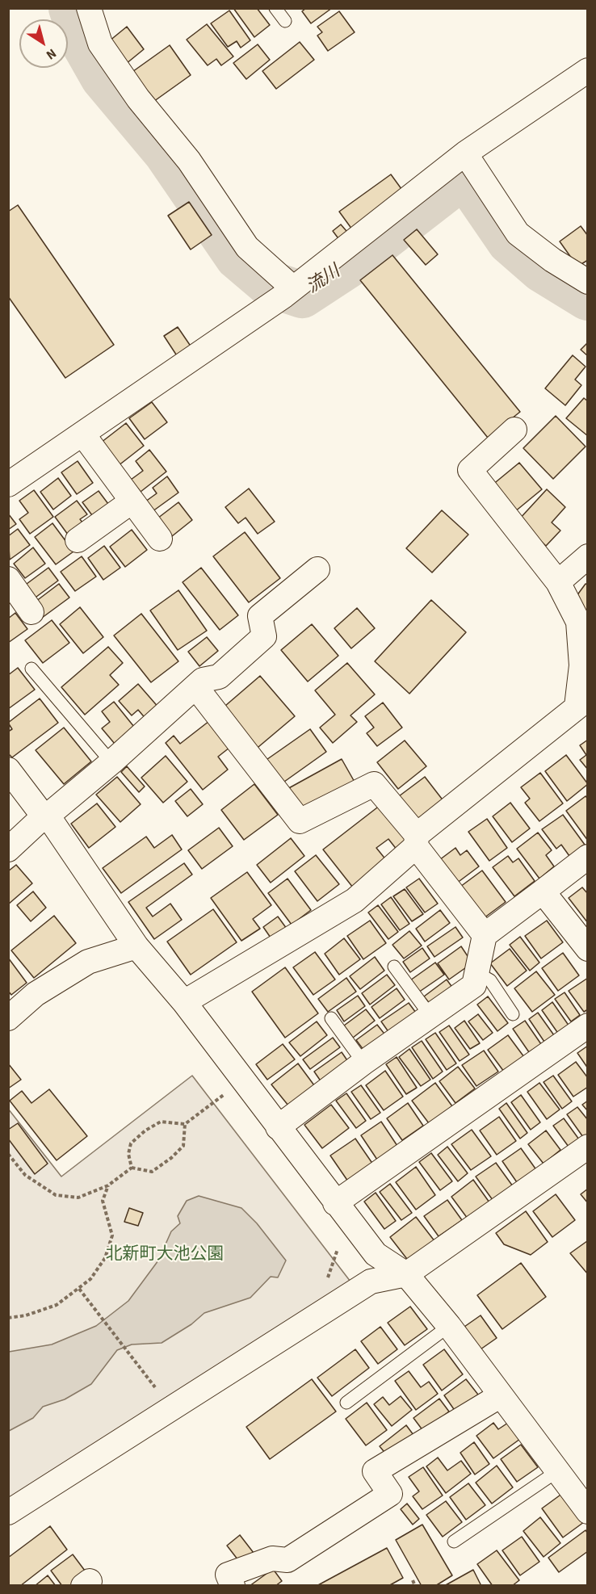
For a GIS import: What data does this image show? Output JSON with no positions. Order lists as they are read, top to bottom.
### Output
{
  "water": ["流川"],
  "parks": ["北新町大池公園"],
  "north": "bottom right"
}
